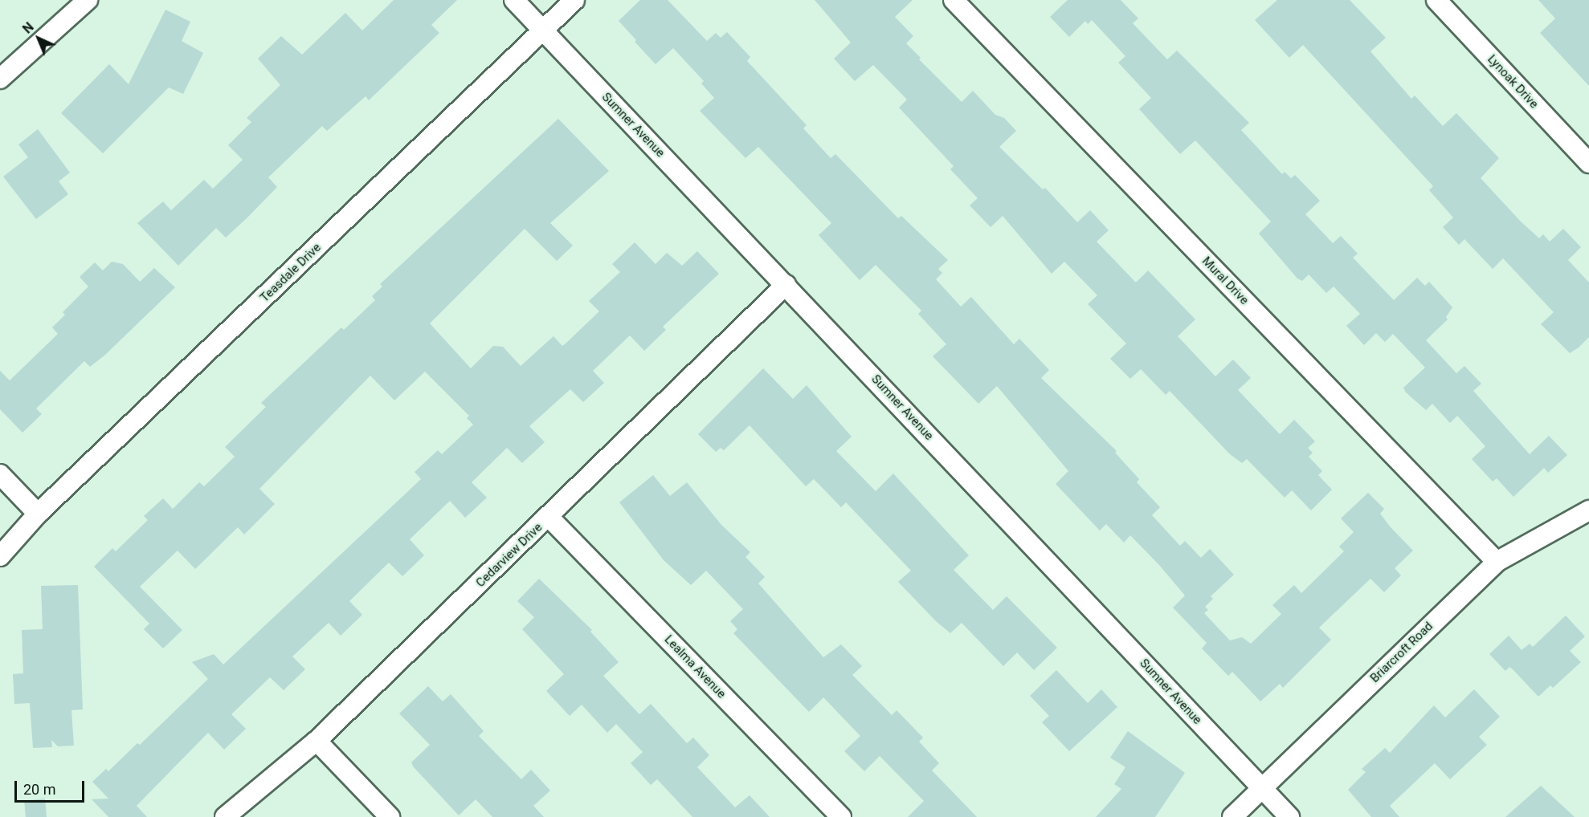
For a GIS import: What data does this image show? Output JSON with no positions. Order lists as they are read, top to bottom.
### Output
{
  "streets": {
    "street": [
      "Lynoak Drive",
      "Sumner Avenue",
      "Teasdale Drive",
      "Mural Drive",
      "Cedarview Drive",
      "Briarcroft Road",
      "Lealma Avenue"
    ]
  },
  "crossings": [
    ["Sumner Avenue", "Teasdale Drive"],
    ["Sumner Avenue", "Cedarview Drive"],
    ["Sumner Avenue", "Briarcroft Road"],
    ["Mural Drive", "Briarcroft Road"],
    ["Cedarview Drive", "Lealma Avenue"]
  ],
  "scale_bar": "20 m",
  "north": "top left"
}
